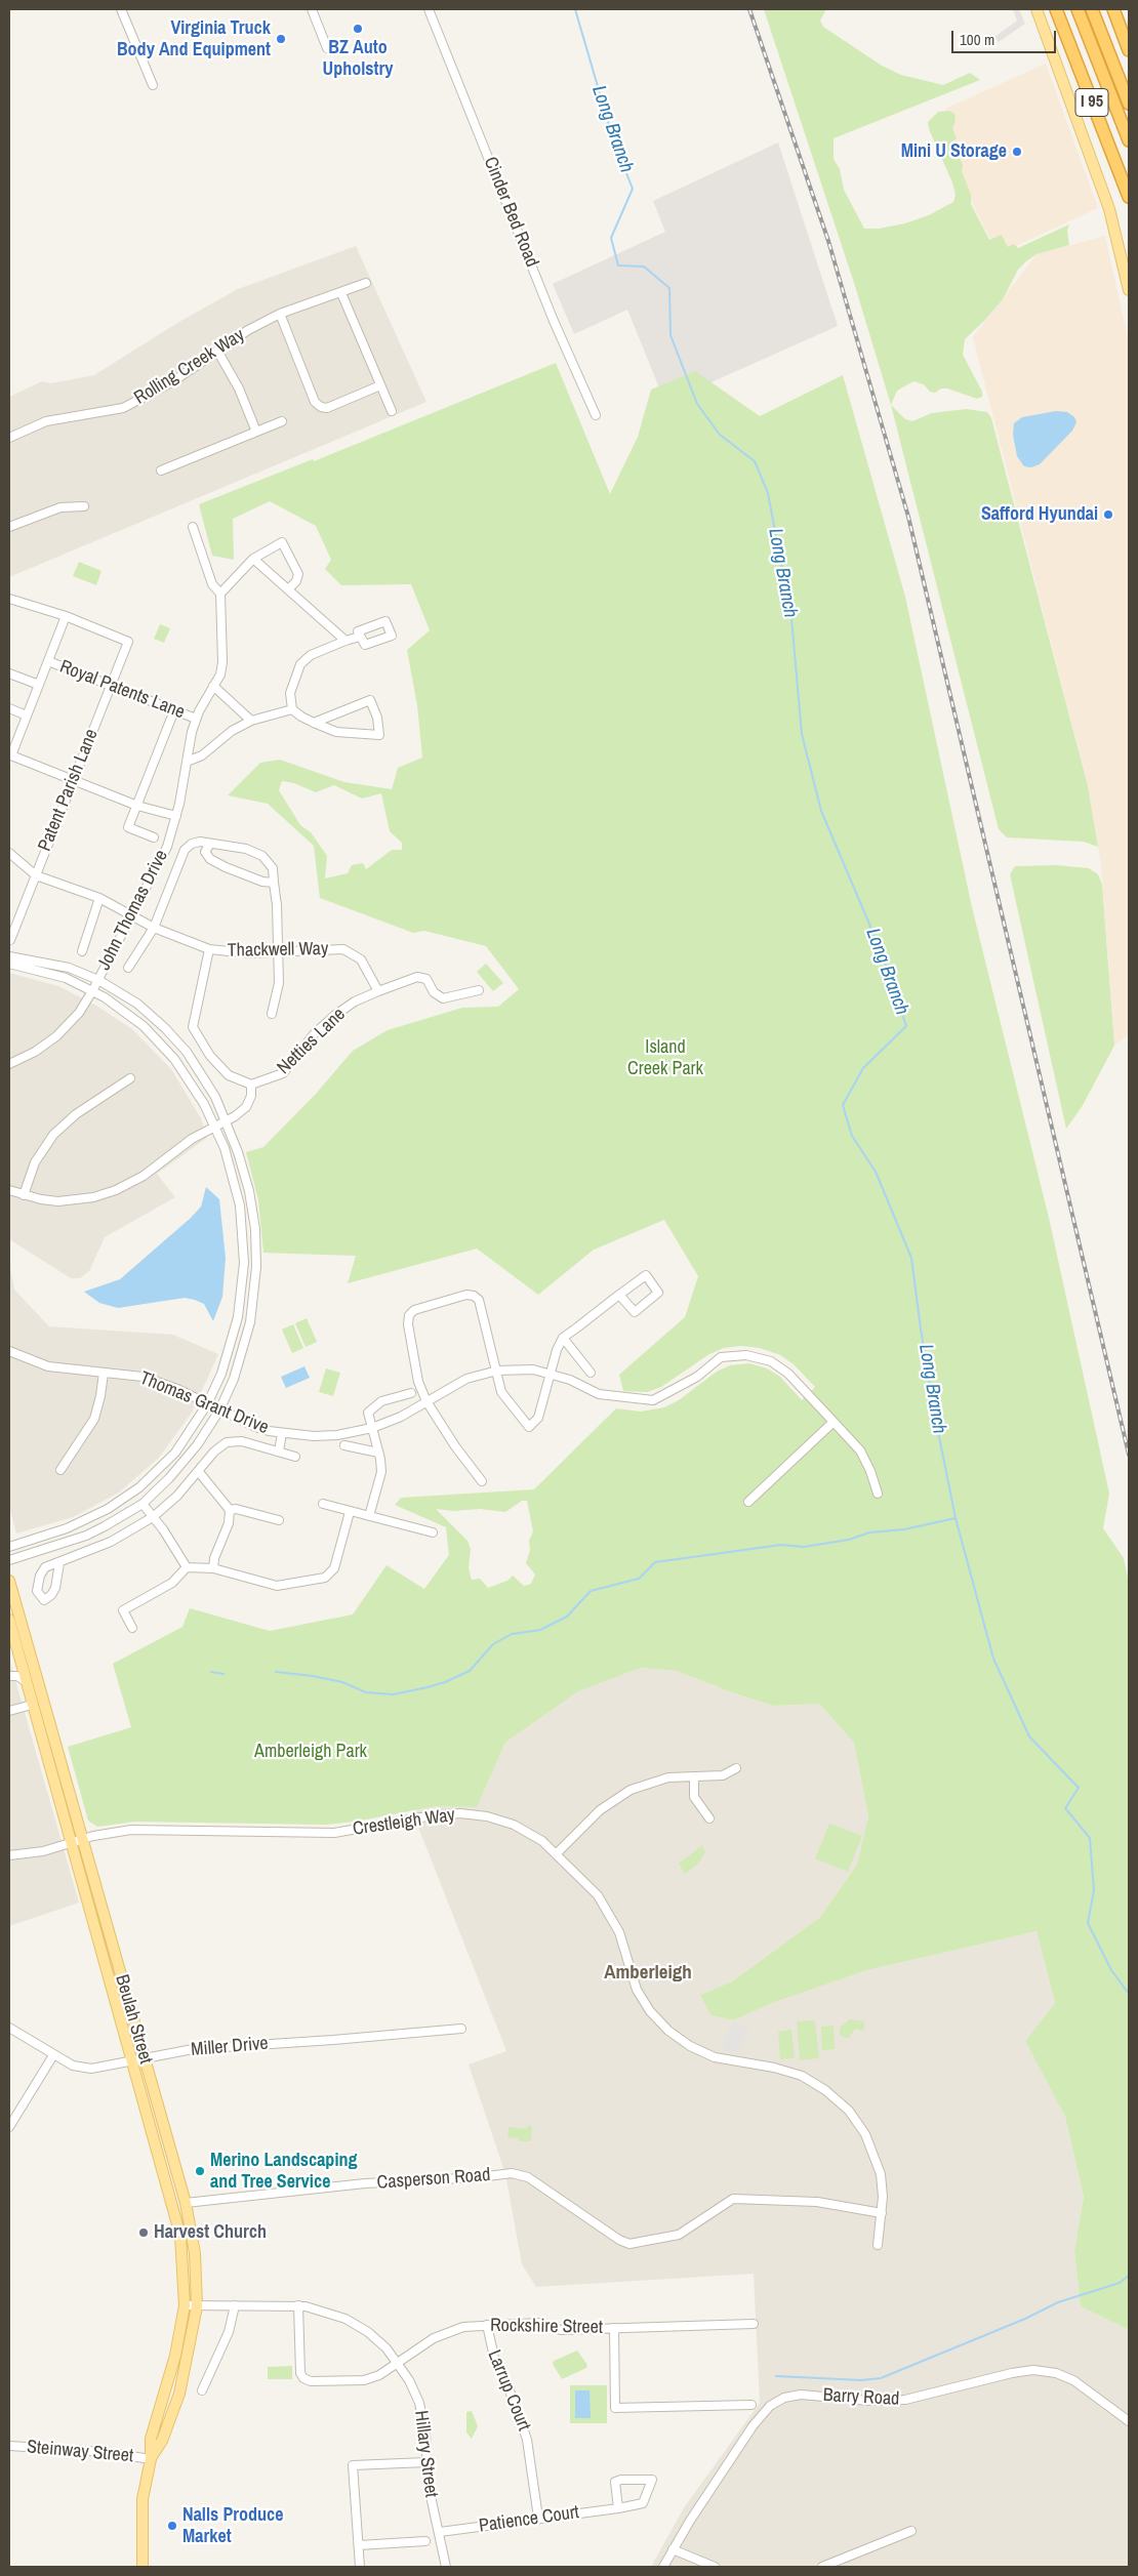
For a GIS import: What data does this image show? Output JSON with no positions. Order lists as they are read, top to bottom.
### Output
{
  "streets": {
    "highway": ["I 95"],
    "main road": ["Beulah Street"],
    "street": [
      "Cinder Bed Road",
      "Rolling Creek Way",
      "Royal Patents Lane",
      "Patent Parish Lane",
      "John Thomas Drive",
      "Thackwell Way",
      "Netties Lane",
      "Thomas Grant Drive",
      "Crestleigh Way",
      "Miller Drive",
      "Casperson Road",
      "Rockshire Street",
      "Larrup Court",
      "Barry Road",
      "Steinway Street",
      "Hillary Street",
      "Patience Court"
    ]
  },
  "crossings": [
    ["Royal Patents Lane", "Patent Parish Lane"],
    ["Royal Patents Lane", "John Thomas Drive"],
    ["Patent Parish Lane", "Thackwell Way"],
    ["John Thomas Drive", "Thackwell Way"],
    ["Thackwell Way", "Netties Lane"],
    ["Crestleigh Way", "Beulah Street"],
    ["Crestleigh Way", "Casperson Road"],
    ["Beulah Street", "Miller Drive"],
    ["Beulah Street", "Casperson Road"],
    ["Beulah Street", "Steinway Street"],
    ["Beulah Street", "Hillary Street"],
    ["Rockshire Street", "Larrup Court"],
    ["Rockshire Street", "Hillary Street"],
    ["Larrup Court", "Patience Court"],
    ["Hillary Street", "Patience Court"]
  ],
  "districts": ["Amberleigh"],
  "water": ["Long Branch"],
  "parks": ["Island Creek Park", "Amberleigh Park"],
  "places": [
    "BZ Auto Upholstry",
    "Virginia Truck Body And Equipment",
    "Mini U Storage",
    "Safford Hyundai",
    "Merino Landscaping and Tree Service",
    "Harvest Church",
    "Nalls Produce Market"
  ],
  "scale_bar": "100 m"
}
